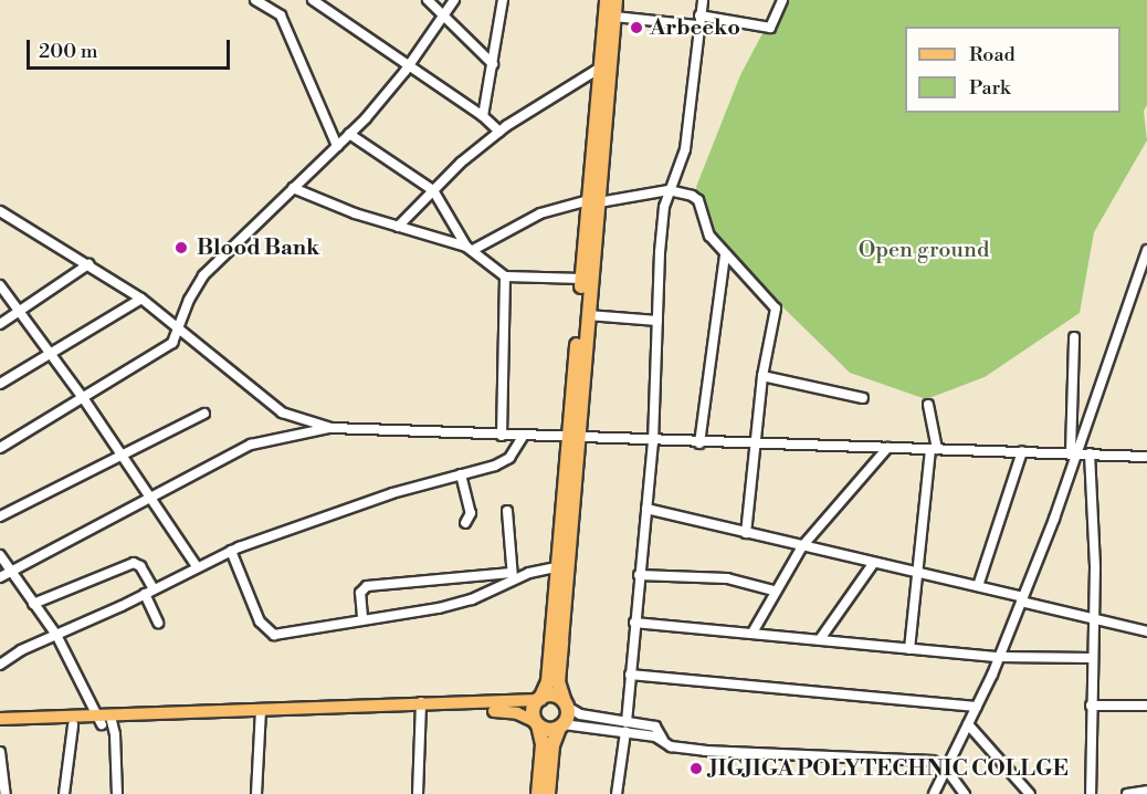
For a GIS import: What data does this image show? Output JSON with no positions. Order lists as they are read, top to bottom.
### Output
{
  "parks": ["Open ground"],
  "places": ["Arbeeko", "Blood Bank", "JIGJIGA POLYTECHNIC COLLGE"],
  "legend": ["Road", "Park"],
  "scale_bar": "200 m"
}
